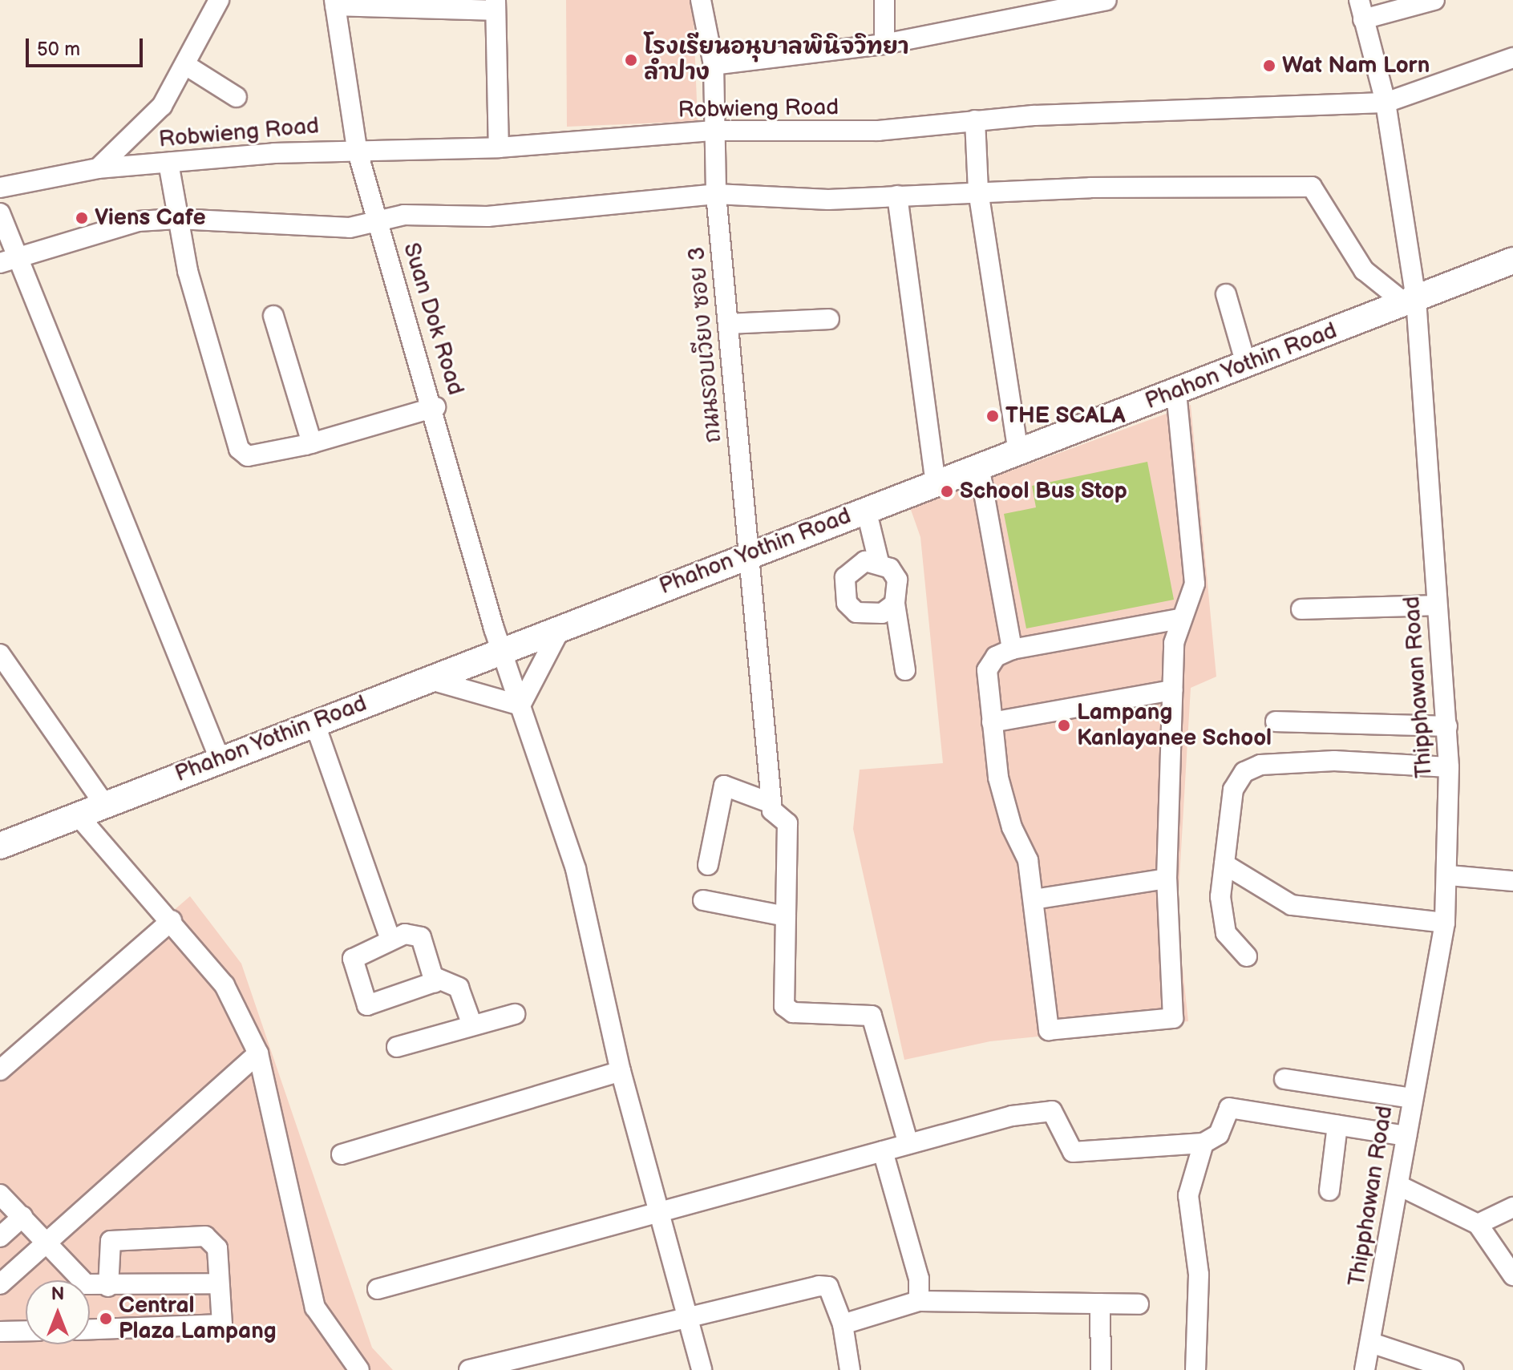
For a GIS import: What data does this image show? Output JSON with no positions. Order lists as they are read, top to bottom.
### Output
{
  "streets": {
    "main road": ["Phahon Yothin Road"],
    "street": [
      "Robwieng Road",
      "Suan Dok Road",
      "ถนนรอบเวียง ซอย 3",
      "Thipphawan Road"
    ]
  },
  "crossings": [
    ["Robwieng Road", "Suan Dok Road"],
    ["Robwieng Road", "ถนนรอบเวียง ซอย 3"],
    ["Robwieng Road", "Thipphawan Road"],
    ["Suan Dok Road", "Phahon Yothin Road"],
    ["ถนนรอบเวียง ซอย 3", "Phahon Yothin Road"],
    ["Phahon Yothin Road", "Thipphawan Road"]
  ],
  "places": [
    "โรงเรียนอนุบาลพินิจวิทยา ลำปาง",
    "Wat Nam Lorn",
    "Viens Cafe",
    "THE SCALA",
    "School Bus Stop",
    "Lampang Kanlayanee School",
    "Central Plaza Lampang"
  ],
  "scale_bar": "50 m",
  "north": "top"
}
